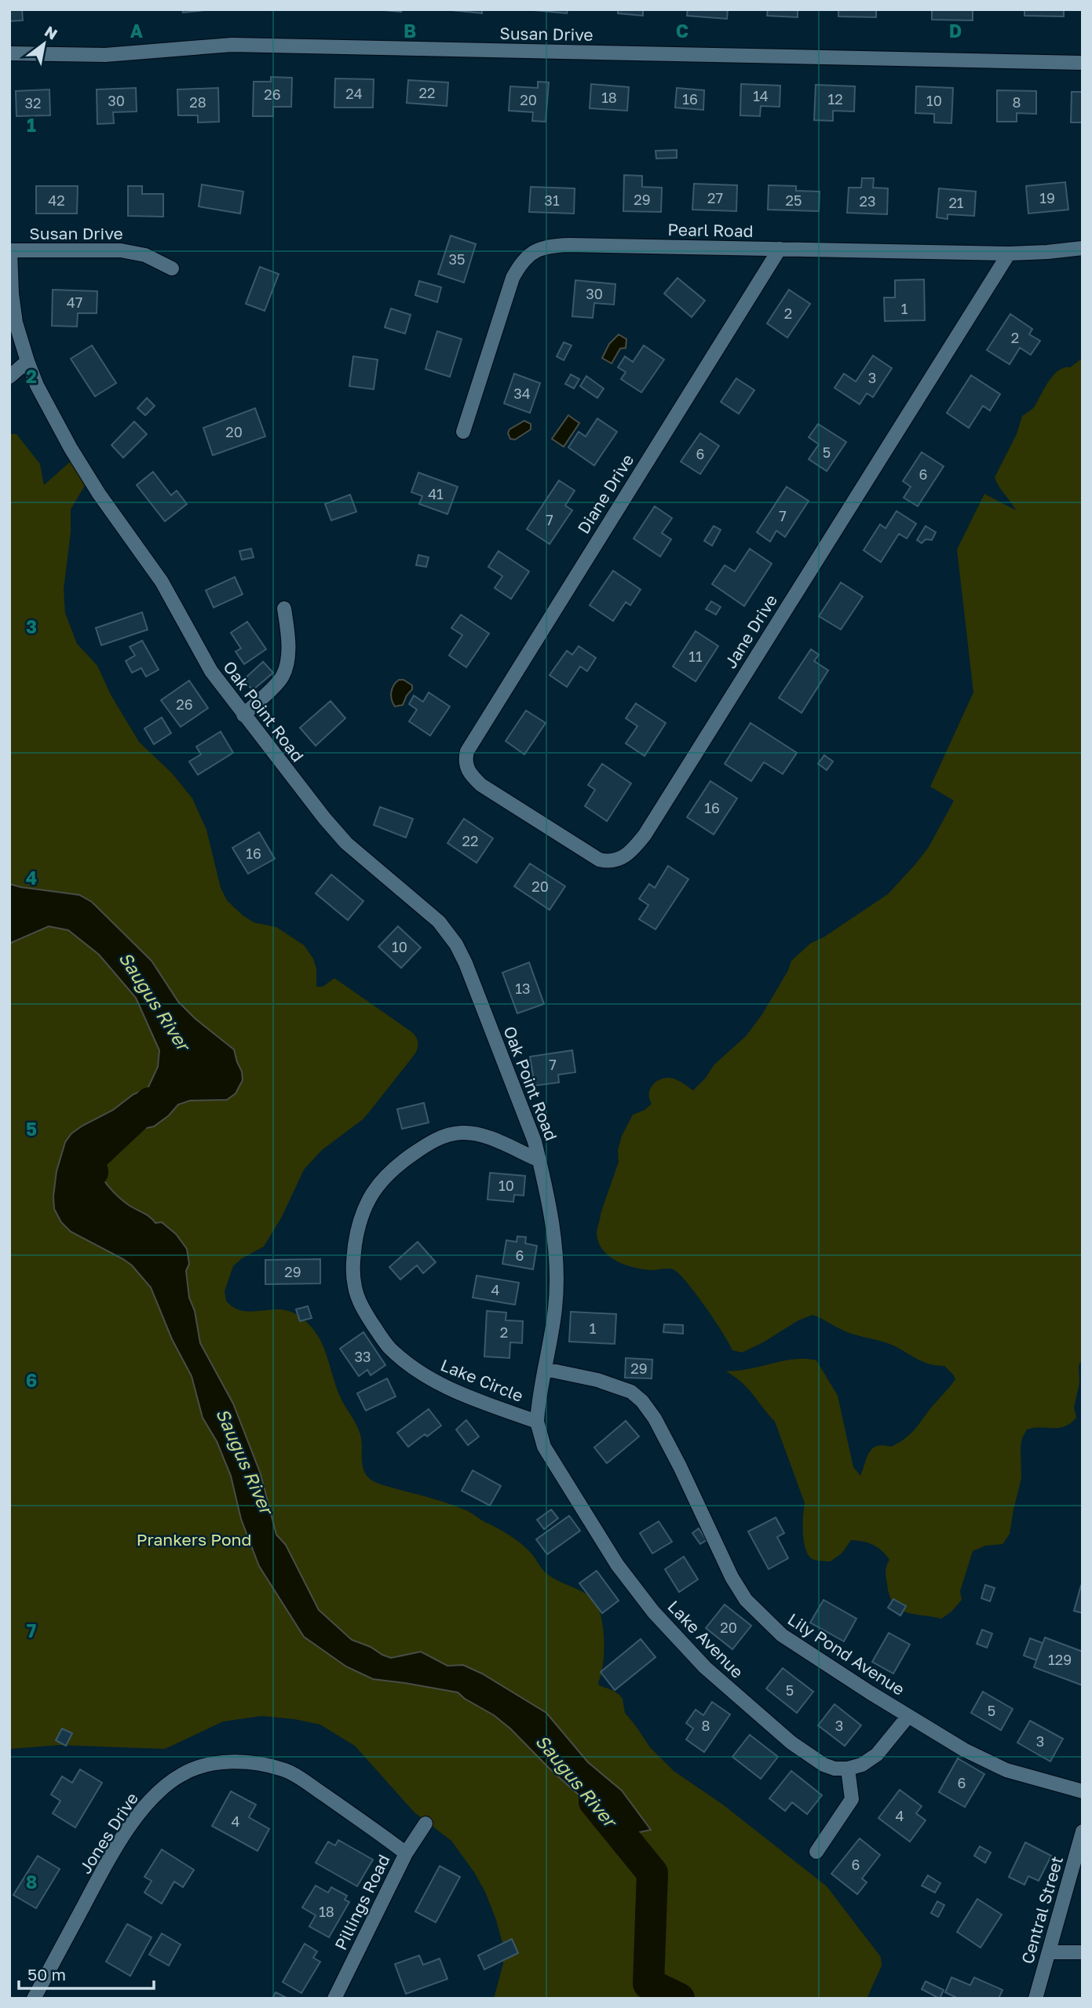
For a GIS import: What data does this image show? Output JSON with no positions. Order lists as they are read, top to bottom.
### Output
{
  "streets": {
    "street": [
      "Susan Drive",
      "Pearl Road",
      "Diane Drive",
      "Jane Drive",
      "Oak Point Road",
      "Lake Circle",
      "Lake Avenue",
      "Lily Pond Avenue",
      "Jones Drive",
      "Pillings Road",
      "Central Street"
    ]
  },
  "crossings": [
    ["Susan Drive", "Oak Point Road"],
    ["Pearl Road", "Diane Drive"],
    ["Pearl Road", "Jane Drive"],
    ["Diane Drive", "Jane Drive"],
    ["Oak Point Road", "Lake Circle"],
    ["Lake Circle", "Lake Avenue"],
    ["Lake Circle", "Lily Pond Avenue"],
    ["Jones Drive", "Pillings Road"]
  ],
  "water": ["Saugus River"],
  "parks": ["Prankers Pond"],
  "house_numbers": [
    "22",
    "24",
    "26",
    "14",
    "18",
    "16",
    "12",
    "20",
    "30",
    "10",
    "28",
    "8",
    "32",
    "27",
    "19",
    "29",
    "42",
    "31",
    "25",
    "23",
    "21",
    "35",
    "30",
    "47",
    "1",
    "2",
    "2",
    "3",
    "34",
    "20",
    "5",
    "6",
    "6",
    "41",
    "7",
    "7",
    "11",
    "26",
    "16",
    "22",
    "16",
    "20",
    "10",
    "13",
    "7",
    "10",
    "6",
    "29",
    "4",
    "1",
    "2",
    "33",
    "29",
    "20",
    "129",
    "5",
    "5",
    "8",
    "3",
    "3",
    "6",
    "4",
    "4",
    "6",
    "18"
  ],
  "scale_bar": "50 m",
  "north": "top right",
  "grid": {
    "columns": [
      "A",
      "B",
      "C",
      "D"
    ],
    "rows": [
      "1",
      "2",
      "3",
      "4",
      "5",
      "6",
      "7",
      "8"
    ]
  }
}
